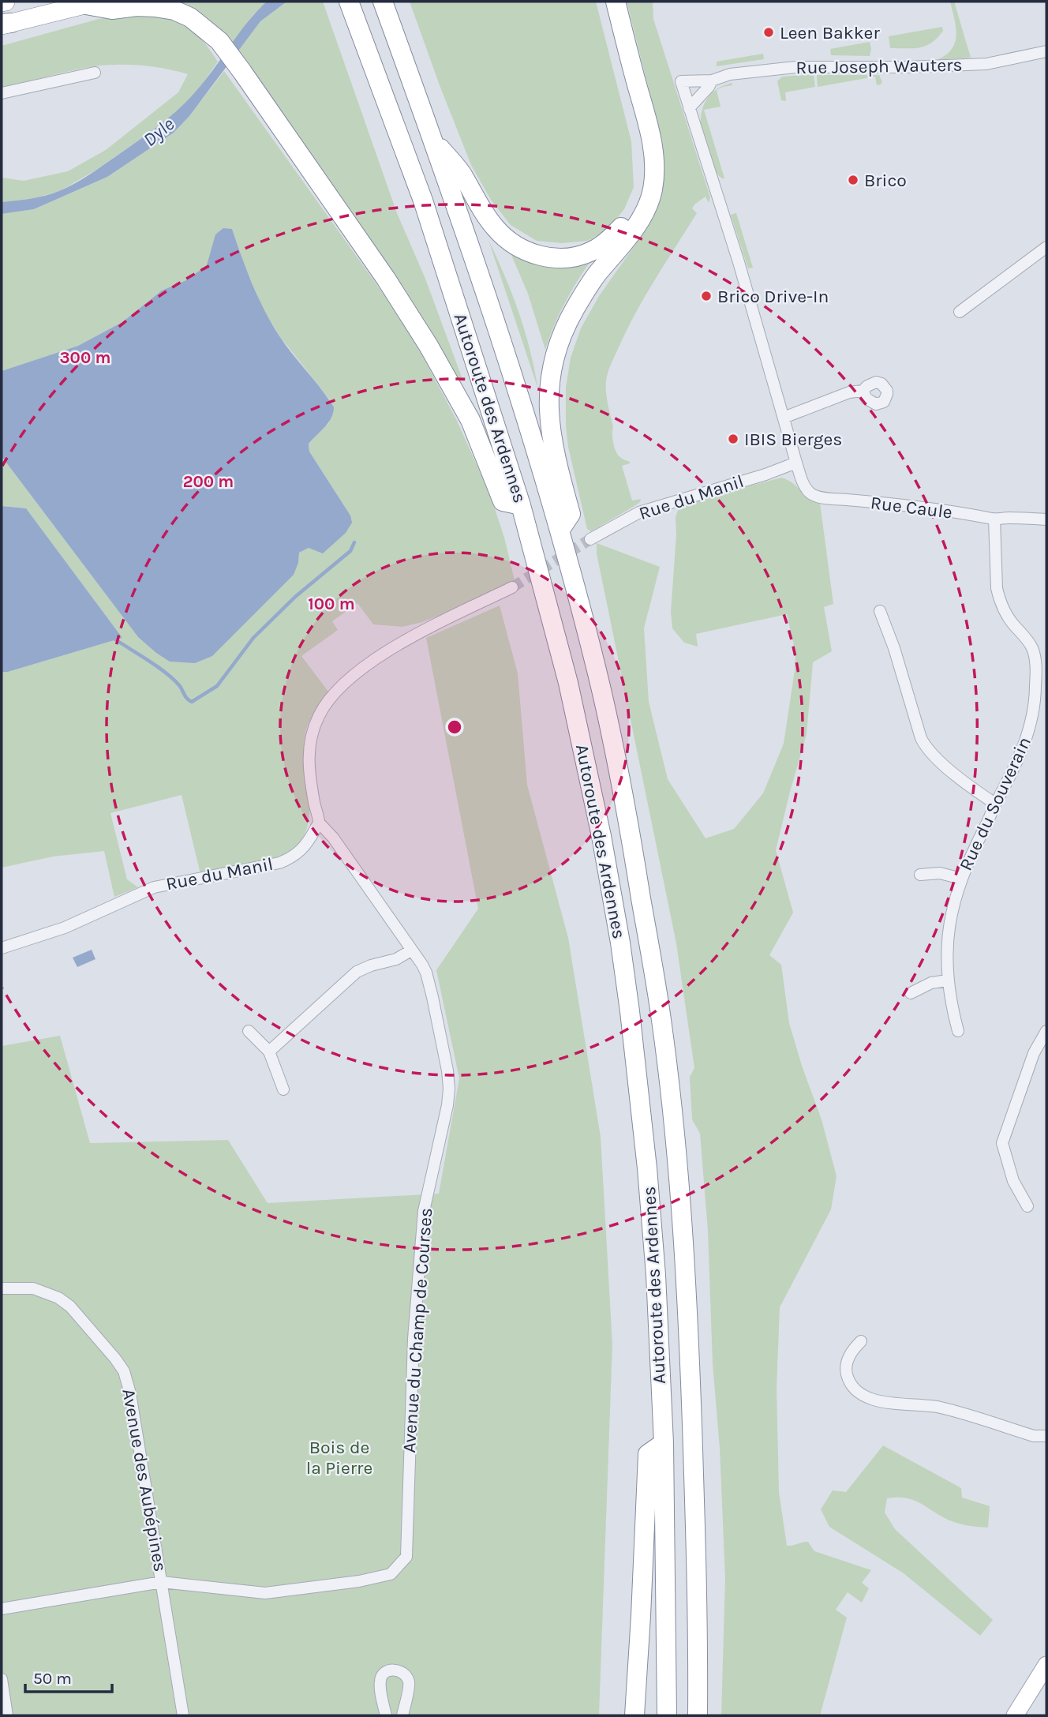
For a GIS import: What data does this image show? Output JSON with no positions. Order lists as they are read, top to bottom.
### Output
{
  "streets": {
    "highway": ["Autoroute des Ardennes"],
    "street": [
      "Rue Joseph Wauters",
      "Rue du Manil",
      "Rue Caule",
      "Rue du Souverain",
      "Avenue du Champ de Courses",
      "Avenue des Aubépines"
    ]
  },
  "crossings": [
    ["Rue Joseph Wauters", "Rue du Manil"],
    ["Rue Joseph Wauters", "Rue Caule"],
    ["Rue du Manil", "Rue Caule"],
    ["Rue du Manil", "Avenue du Champ de Courses"],
    ["Rue Caule", "Rue du Souverain"],
    ["Avenue du Champ de Courses", "Avenue des Aubépines"]
  ],
  "water": ["Dyle"],
  "parks": ["Bois de la Pierre"],
  "places": [
    "Leen Bakker",
    "Brico",
    "Brico Drive-In",
    "IBIS Bierges"
  ],
  "scale_bar": "50 m",
  "rings": ["300 m", "200 m", "100 m"]
}
